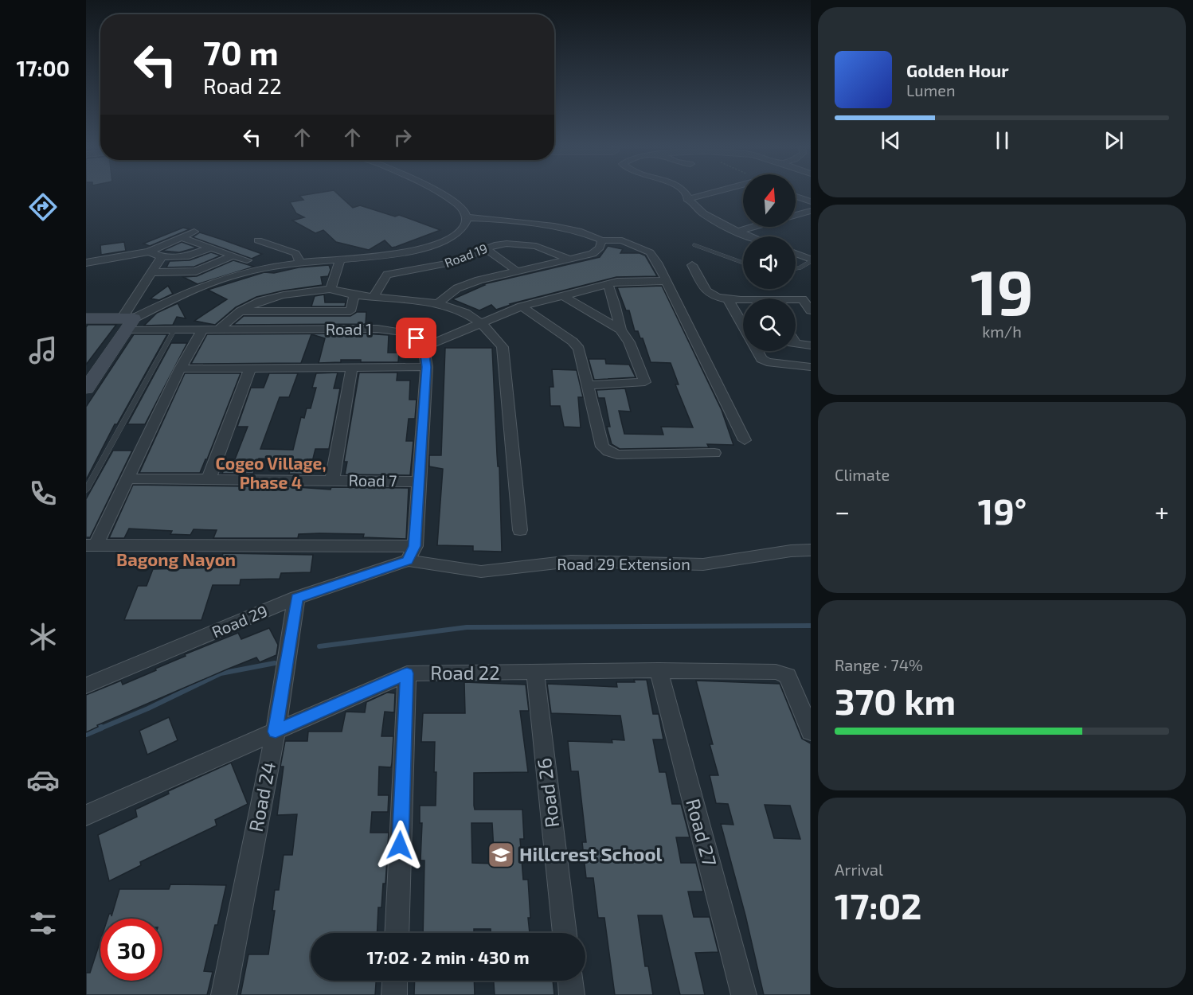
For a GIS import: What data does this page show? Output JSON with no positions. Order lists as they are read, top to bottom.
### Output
{
  "streets": {
    "street": [
      "Road 19",
      "Road 1",
      "Road 7",
      "Road 29 Extension",
      "Road 29",
      "Road 22",
      "Road 26",
      "Road 24",
      "Road 27"
    ]
  },
  "crossings": [
    ["Road 29 Extension", "Road 29"],
    ["Road 29", "Road 24"],
    ["Road 22", "Road 26"],
    ["Road 22", "Road 24"],
    ["Road 22", "Road 27"]
  ],
  "districts": ["Cogeo Village, Phase 4", "Bagong Nayon"],
  "places": {
    "school or university": ["Hillcrest School"]
  },
  "north": "top",
  "page": {
    "tabs": "17:00",
    "turn": ["70 m", "Road 22"],
    "song": ["Golden Hour", "Lumen"],
    "tile": [
      ["19", "km/h"],
      "Climate",
      ["Range · 74%", "370 km"],
      ["Arrival", "17:02"]
    ],
    "heat": ["−", "19°", "+"],
    "limit": "30",
    "trip": "17:02 · 2 min · 430 m"
  }
}
